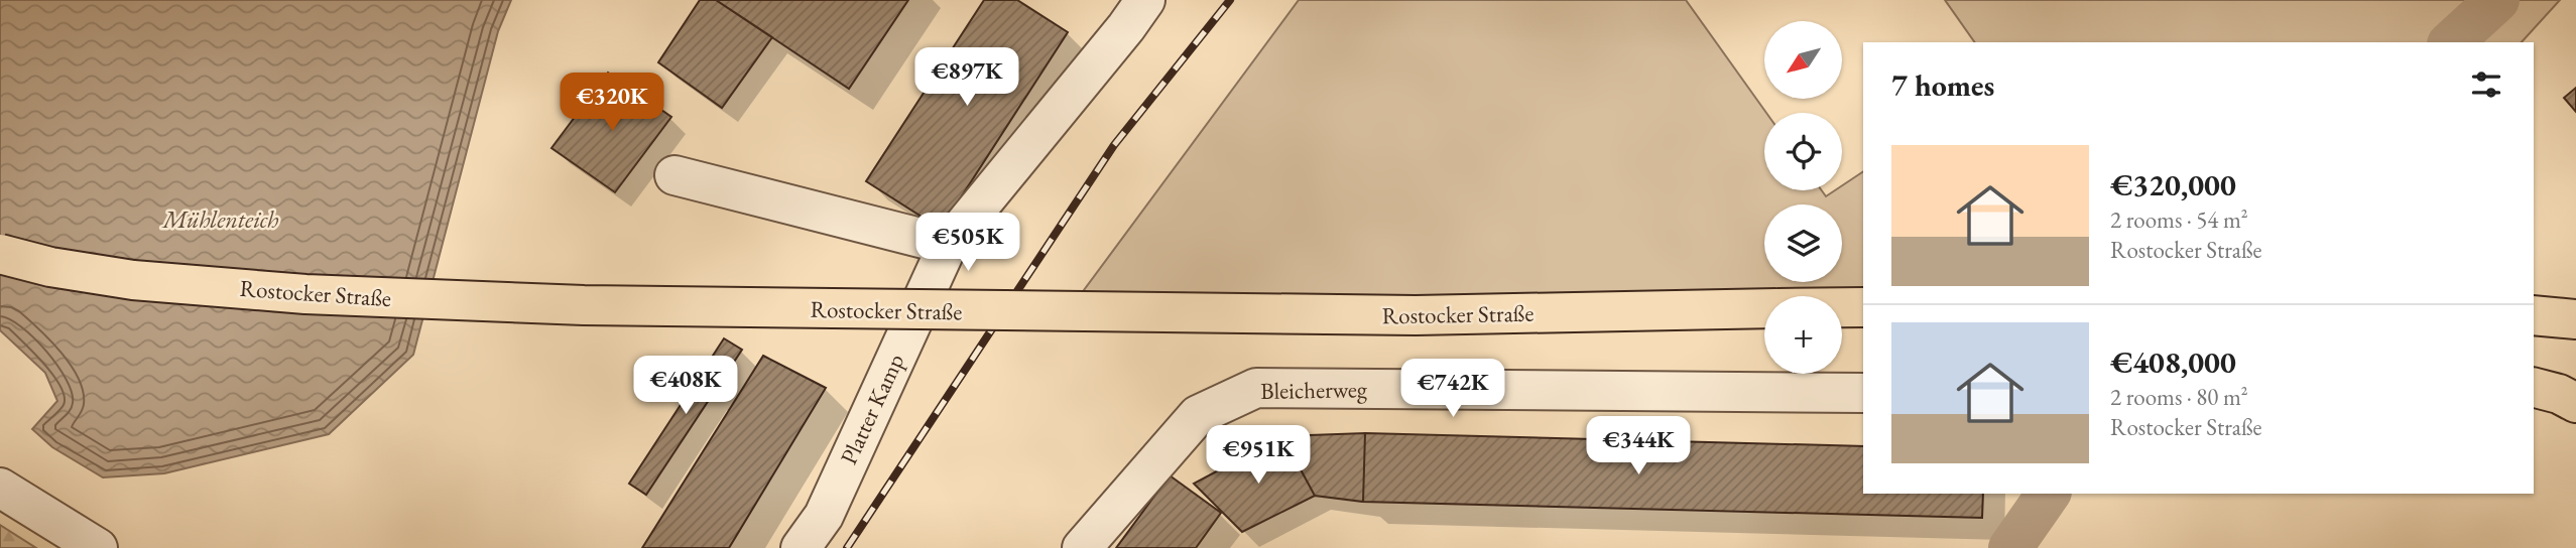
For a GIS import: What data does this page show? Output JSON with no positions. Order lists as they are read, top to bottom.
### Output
{
  "streets": {
    "main road": ["Rostocker Straße"],
    "street": ["Bleicherweg", "Platter Kamp"]
  },
  "water": ["Mühlenteich"],
  "north": "bottom left",
  "page": {
    "map_buttons": "+",
    "heading": "7 homes",
    "price": [
      "€897K",
      "€320K",
      "€505K",
      "€408K",
      "€742K",
      "€344K",
      "€951K"
    ],
    "list": [
      {
        "name": "€320,000",
        "note": "2 rooms · 54 m² · Rostocker Straße"
      },
      {
        "name": "€408,000",
        "note": "2 rooms · 80 m² · Rostocker Straße"
      }
    ]
  }
}
